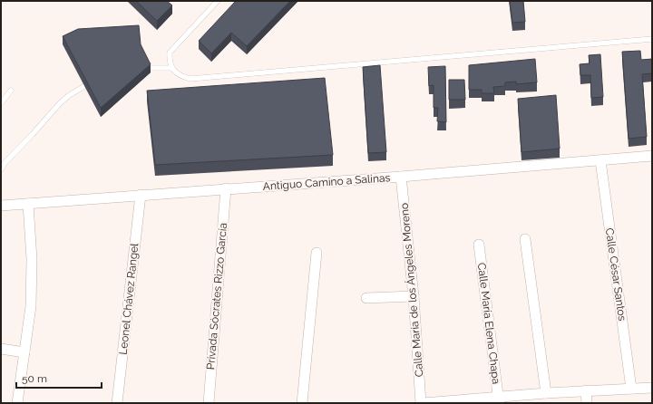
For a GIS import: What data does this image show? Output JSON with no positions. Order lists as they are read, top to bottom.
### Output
{
  "streets": {
    "street": [
      "Antiguo Camino a Salinas",
      "Calle César Santos",
      "Calle María de los Ángeles Moreno",
      "Privada Sócrates Rizzo García",
      "Leonel Chávez Rangel",
      "Calle María Elena Chapa"
    ]
  },
  "crossings": [
    ["Antiguo Camino a Salinas", "Calle César Santos"],
    ["Antiguo Camino a Salinas", "Calle María de los Ángeles Moreno"],
    ["Antiguo Camino a Salinas", "Privada Sócrates Rizzo García"],
    ["Antiguo Camino a Salinas", "Leonel Chávez Rangel"]
  ],
  "scale_bar": "50 m"
}
